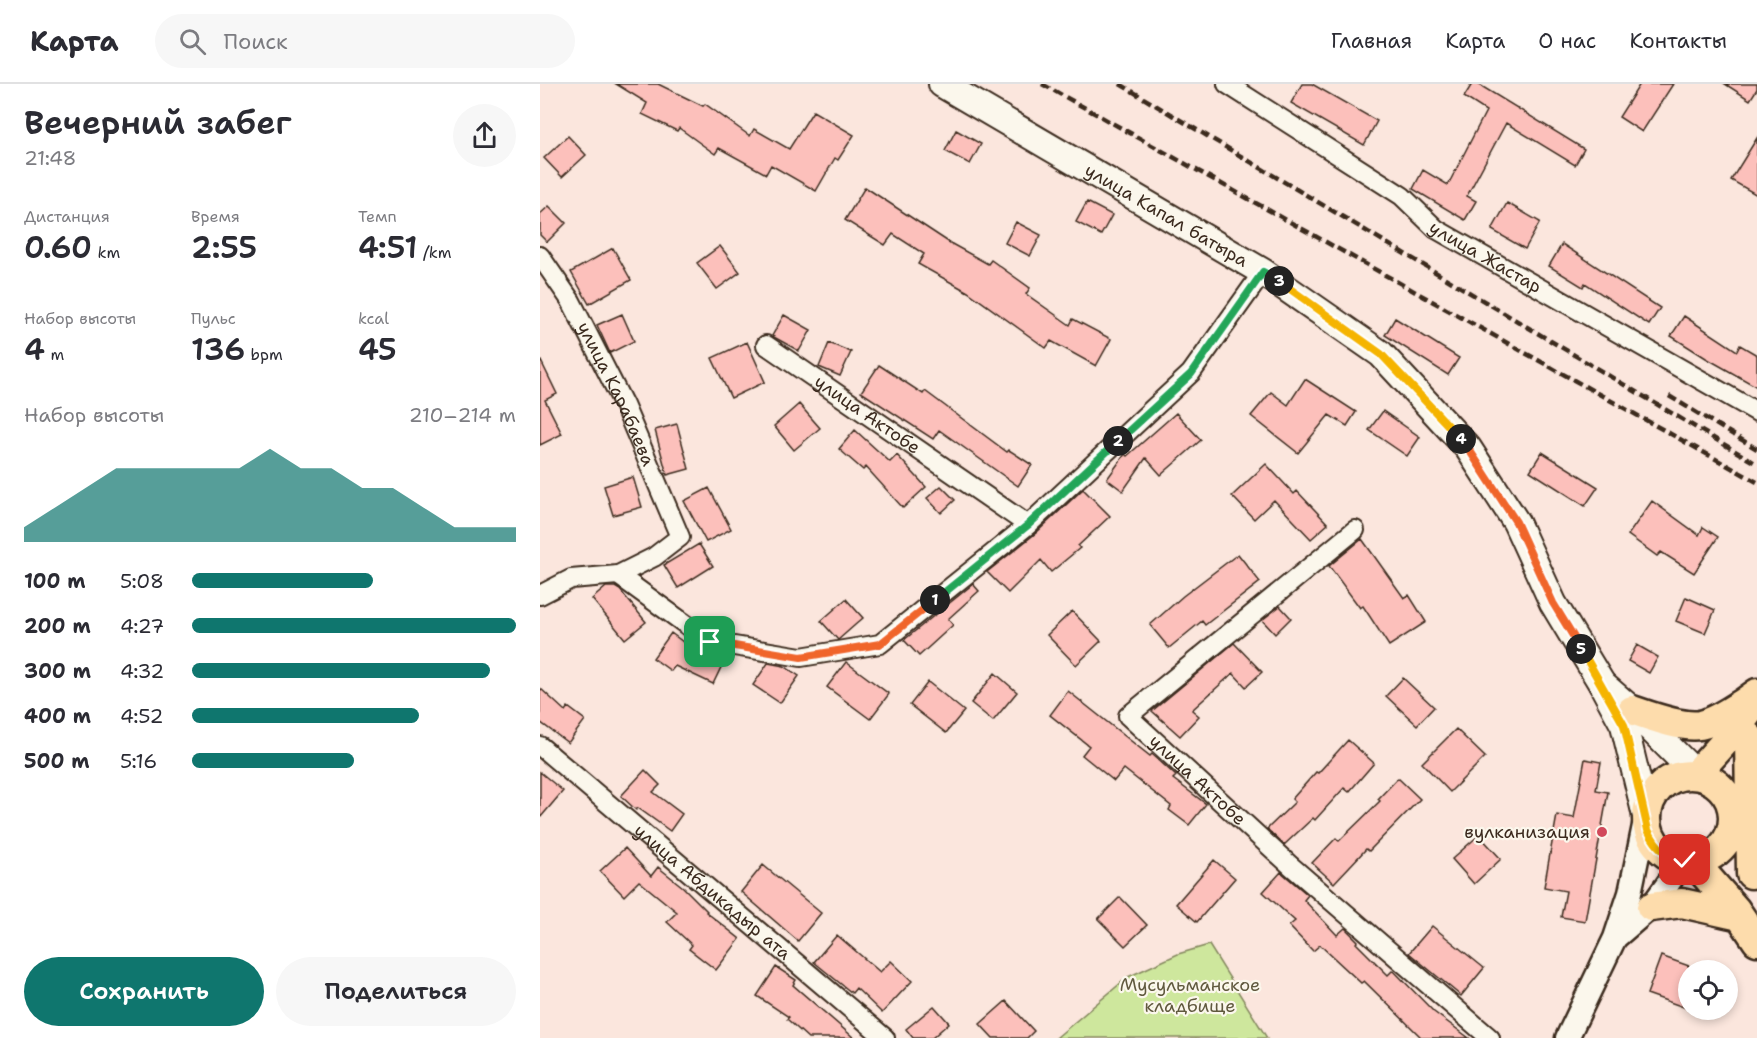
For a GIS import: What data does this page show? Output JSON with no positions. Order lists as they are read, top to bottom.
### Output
{
  "streets": {
    "main road": ["улица Капал батыра"],
    "street": [
      "улица Жастар",
      "улица Карабаева",
      "улица Актобе",
      "улица Абдикадыр ата"
    ]
  },
  "parks": ["Мусульманское кладбище"],
  "places": ["вулканизация"],
  "page": {
    "header": "Карта",
    "search": "Поиск",
    "nav": [
      "Главная",
      "Карта",
      "О нас",
      "Контакты"
    ],
    "heading": ["Вечерний забег", "21:48"],
    "stats": [
      ["Дистанция", "0.60 km"],
      ["Время", "2:55"],
      ["Темп", "4:51 /km"],
      ["Набор высоты", "4 m"],
      ["Пульс", "136 bpm"],
      ["kcal", "45"]
    ],
    "pins": [
      "3",
      "4",
      "2",
      "1",
      "5"
    ],
    "chart": ["Набор высоты", "210–214 m"],
    "list": [
      {
        "name": "100 m",
        "note": "5:08"
      },
      {
        "name": "200 m",
        "note": "4:27"
      },
      {
        "name": "300 m",
        "note": "4:32"
      },
      {
        "name": "400 m",
        "note": "4:52"
      },
      {
        "name": "500 m",
        "note": "5:16"
      }
    ],
    "buttons": ["Сохранить", "Поделиться"]
  }
}
